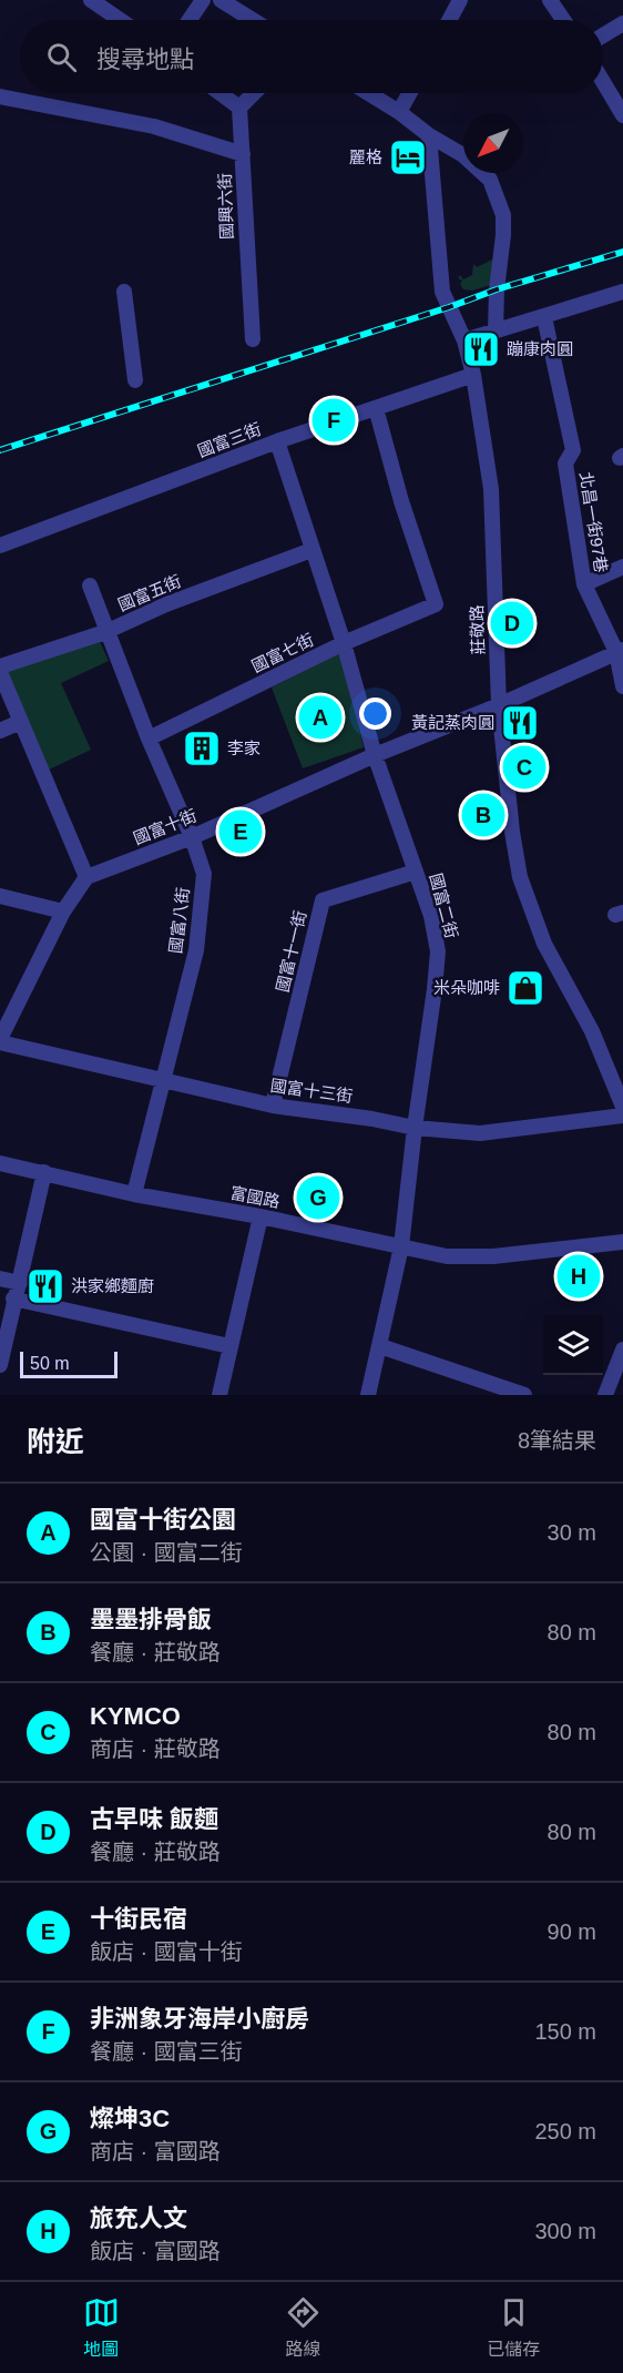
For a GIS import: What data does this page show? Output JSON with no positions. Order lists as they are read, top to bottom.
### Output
{
  "streets": {
    "street": [
      "國興六街",
      "國富三街",
      "北昌一街97巷",
      "國富五街",
      "莊敬路",
      "國富七街",
      "國富十街",
      "國富二街",
      "國富八街",
      "國富十一街",
      "國富十三街",
      "富國路"
    ]
  },
  "crossings": [
    ["國富三街", "莊敬路"],
    ["國富三街", "國富七街"],
    ["國富三街", "國富二街"],
    ["北昌一街97巷", "國富十街"],
    ["國富五街", "國富二街"],
    ["國富五街", "國富八街"],
    ["莊敬路", "國富十街"],
    ["國富七街", "國富二街"],
    ["國富七街", "國富八街"],
    ["國富十街", "國富二街"],
    ["國富十街", "國富八街"],
    ["國富二街", "國富十一街"],
    ["國富二街", "國富十三街"],
    ["國富二街", "富國路"],
    ["國富八街", "國富十三街"],
    ["國富八街", "富國路"],
    ["國富十一街", "國富十三街"]
  ],
  "places": {
    "hotel": ["麗格"],
    "restaurant": ["蹦康肉圓", "黃記蒸肉圓", "洪家鄉麵廚"],
    "building": ["李家"],
    "shop": ["米朵咖啡"]
  },
  "scale_bar": "50 m",
  "north": "bottom left",
  "page": {
    "search": "搜尋地點",
    "pins": [
      "F",
      "D",
      "A",
      "C",
      "B",
      "E",
      "G",
      "H"
    ],
    "scale": "50 m",
    "heading": ["附近", "8筆結果"],
    "list": [
      {
        "mark": "A",
        "name": "國富十街公園",
        "note": "公園 · 國富二街",
        "value": "30 m"
      },
      {
        "mark": "B",
        "name": "墨墨排骨飯",
        "note": "餐廳 · 莊敬路",
        "value": "80 m"
      },
      {
        "mark": "C",
        "name": "KYMCO",
        "note": "商店 · 莊敬路",
        "value": "80 m"
      },
      {
        "mark": "D",
        "name": "古早味 飯麵",
        "note": "餐廳 · 莊敬路",
        "value": "80 m"
      },
      {
        "mark": "E",
        "name": "十街民宿",
        "note": "飯店 · 國富十街",
        "value": "90 m"
      },
      {
        "mark": "F",
        "name": "非洲象牙海岸小廚房",
        "note": "餐廳 · 國富三街",
        "value": "150 m"
      },
      {
        "mark": "G",
        "name": "燦坤3C",
        "note": "商店 · 富國路",
        "value": "250 m"
      },
      {
        "mark": "H",
        "name": "旅充人文",
        "note": "飯店 · 富國路",
        "value": "300 m"
      }
    ],
    "nav": ["地圖", "路線", "已儲存"]
  }
}
